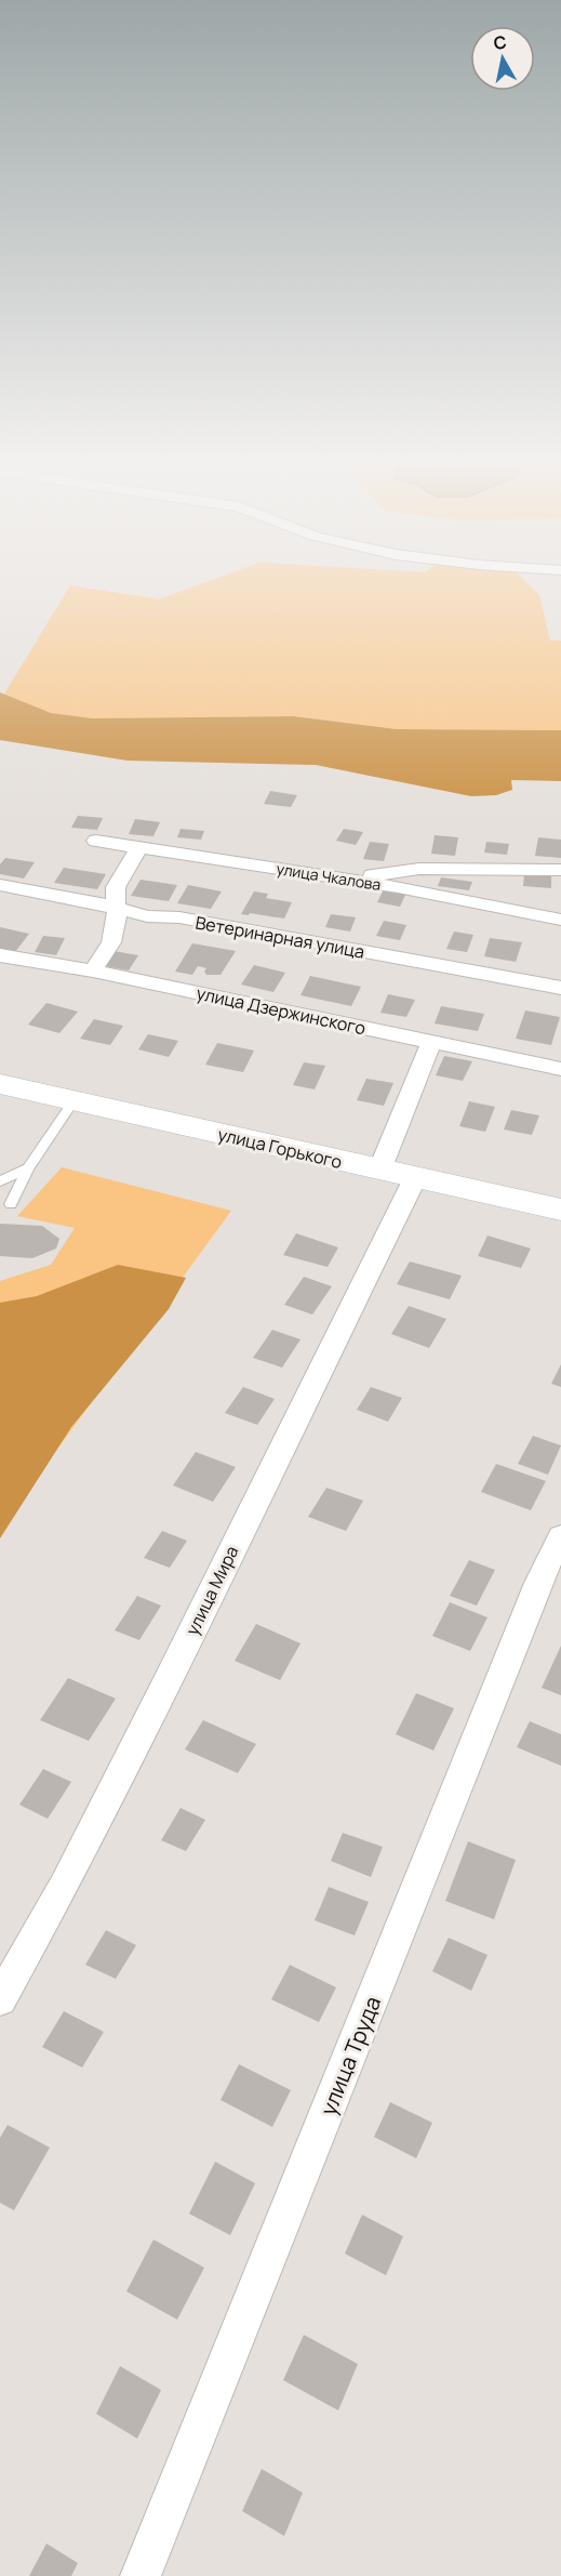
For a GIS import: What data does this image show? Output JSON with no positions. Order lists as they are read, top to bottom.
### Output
{
  "streets": {
    "main road": ["улица Горького"],
    "street": [
      "улица Чкалова",
      "Ветеринарная улица",
      "улица Дзержинского",
      "улица Мира",
      "улица Труда"
    ]
  },
  "crossings": [
    ["улица Горького", "улица Мира"]
  ],
  "north": "top"
}
